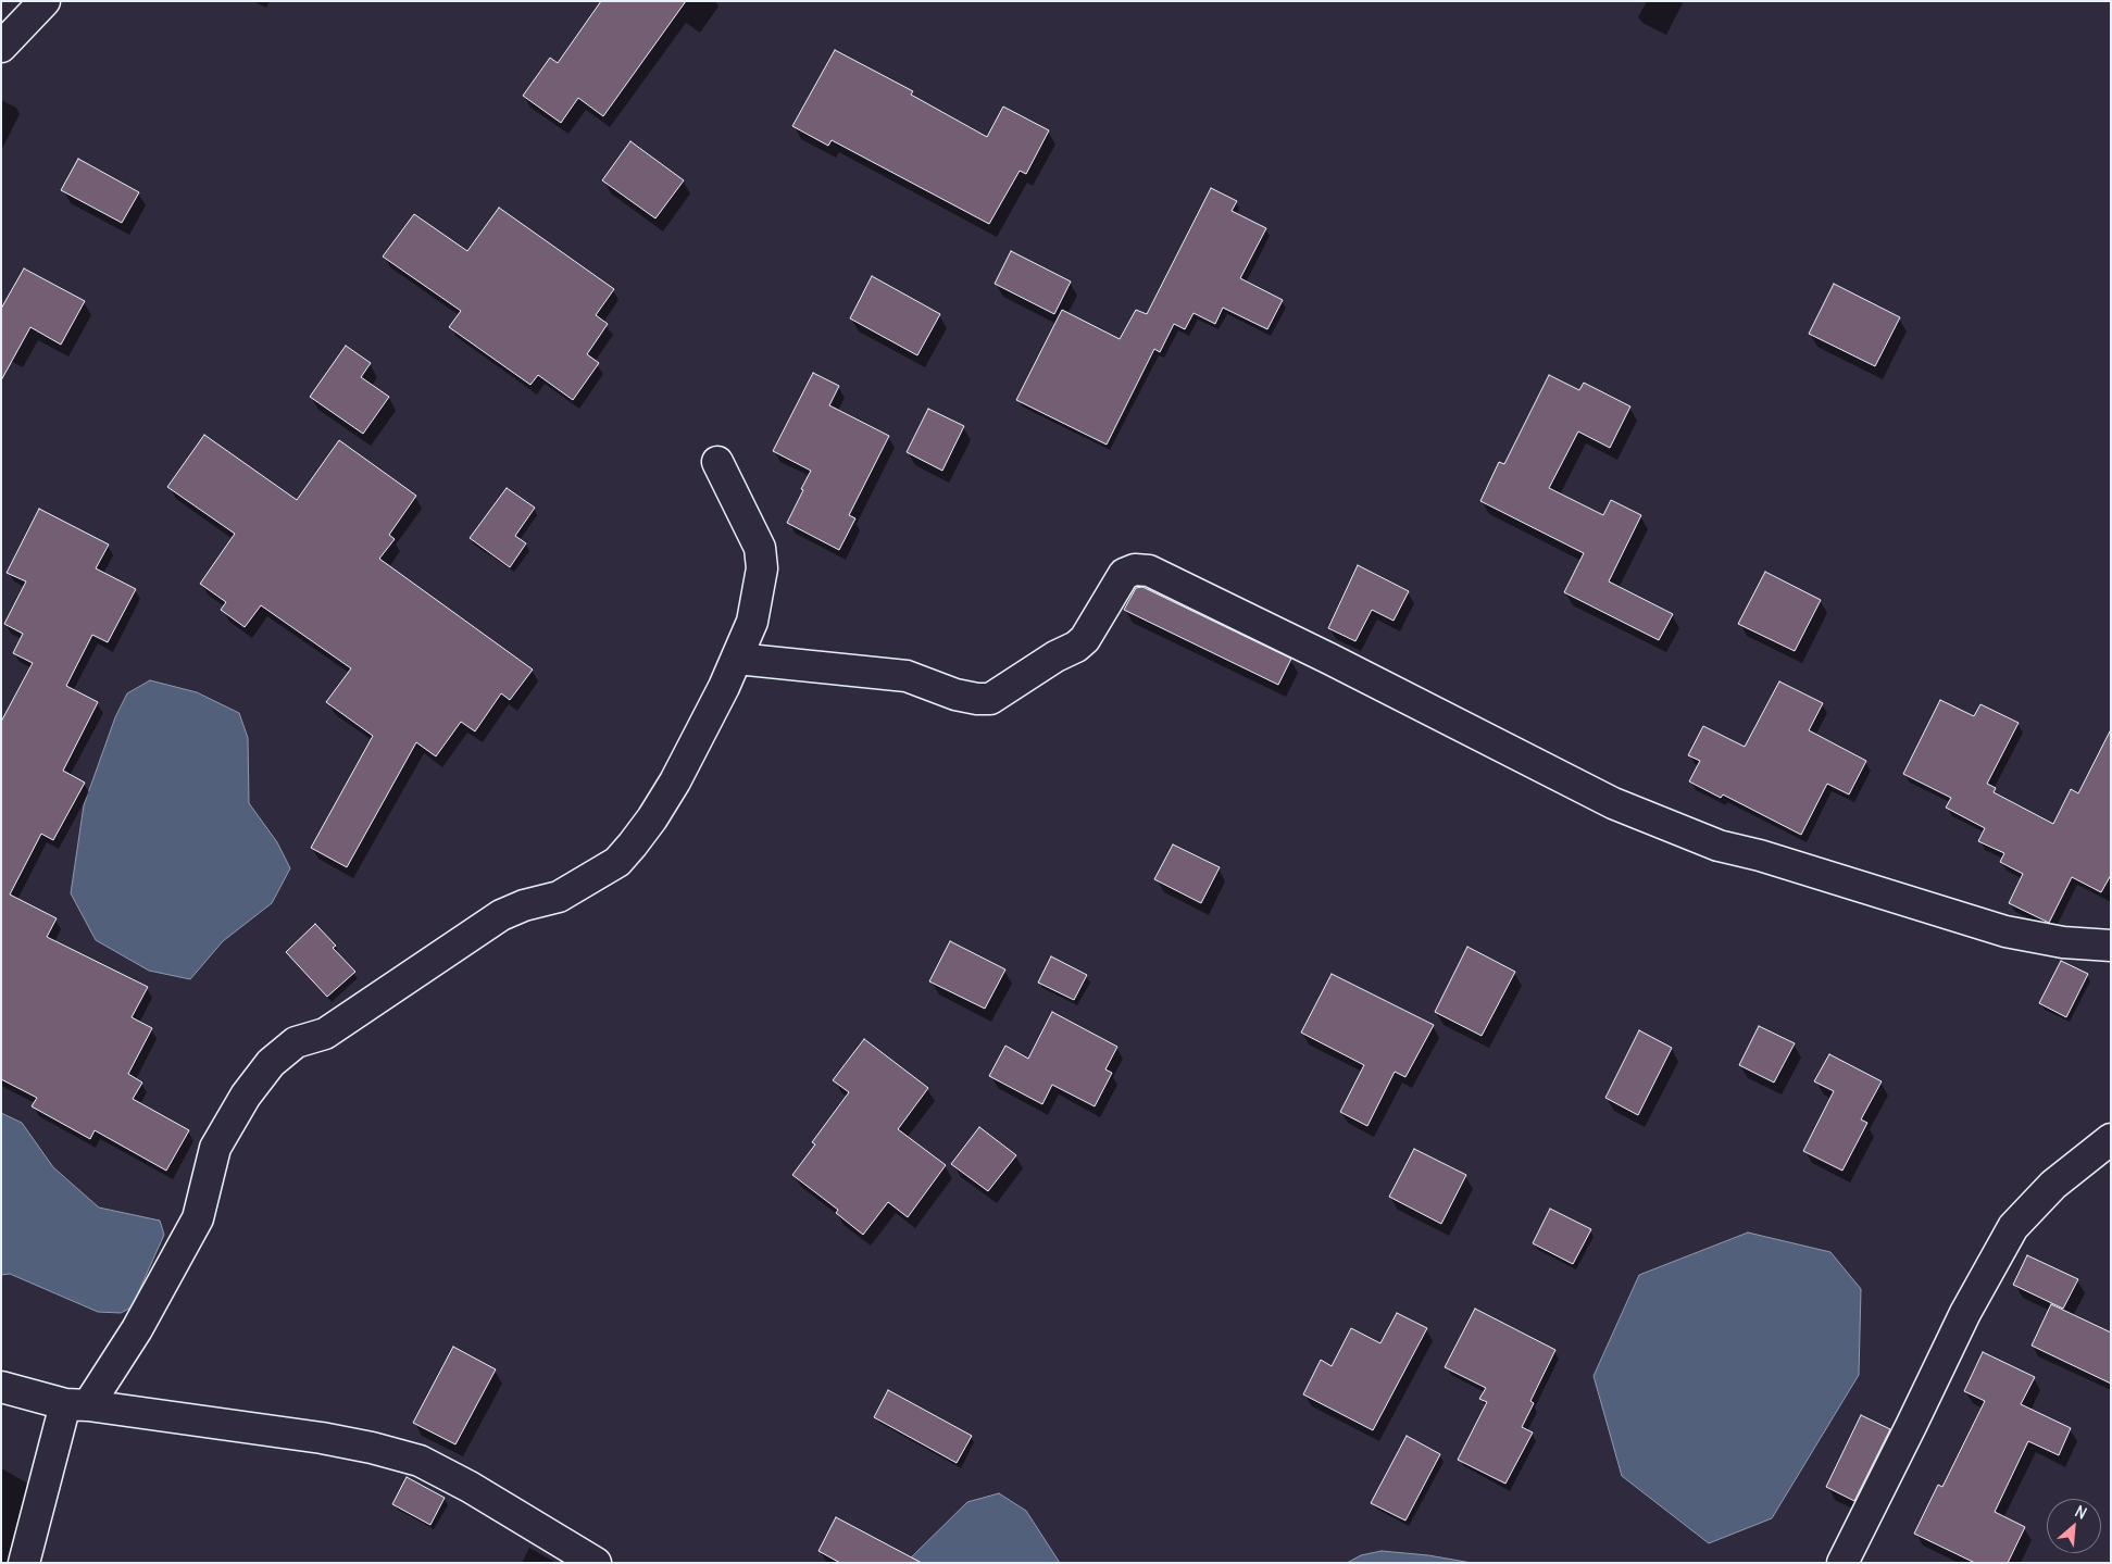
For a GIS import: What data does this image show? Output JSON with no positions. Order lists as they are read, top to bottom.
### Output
{
  "north": "top right"
}
